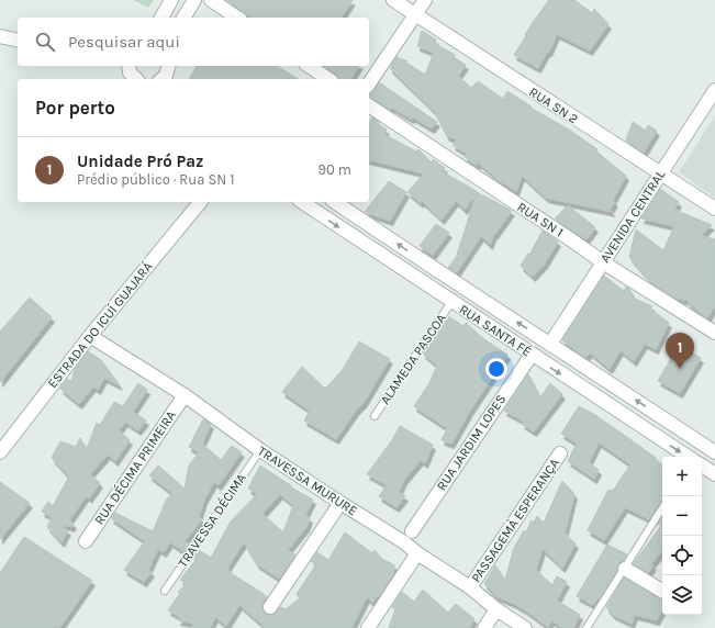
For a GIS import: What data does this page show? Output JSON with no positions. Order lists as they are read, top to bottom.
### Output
{
  "streets": {
    "street": [
      "RUA SN 2",
      "AVENIDA CENTRAL",
      "RUA SN 1",
      "ESTRADA DO ICUÍ GUAJARÁ",
      "RUA SANTA FÉ",
      "RUA JARDIM LOPES",
      "RUA DÉCIMA PRIMEIRA",
      "TRAVESSA MURURE",
      "PASSAGEMÀ ESPERANÇA"
    ],
    "lane": ["ALAMEDA PASCOA", "TRAVESSA DÉCIMA"]
  },
  "crossings": [
    ["RUA SN 2", "AVENIDA CENTRAL"],
    ["AVENIDA CENTRAL", "RUA SN 1"],
    ["AVENIDA CENTRAL", "RUA SANTA FÉ"],
    ["ESTRADA DO ICUÍ GUAJARÁ", "TRAVESSA MURURE"],
    ["RUA SANTA FÉ", "ALAMEDA PASCOA"],
    ["RUA SANTA FÉ", "RUA JARDIM LOPES"],
    ["RUA DÉCIMA PRIMEIRA", "TRAVESSA MURURE"],
    ["TRAVESSA MURURE", "TRAVESSA DÉCIMA"],
    ["TRAVESSA MURURE", "PASSAGEMÀ ESPERANÇA"]
  ],
  "page": {
    "search": "Pesquisar aqui",
    "heading": "Por perto",
    "list": [
      {
        "mark": "1",
        "name": "Unidade Pró Paz",
        "note": "Prédio público · Rua SN 1",
        "value": "90 m"
      }
    ],
    "pins": "1",
    "map_buttons": ["+", "−"]
  }
}
